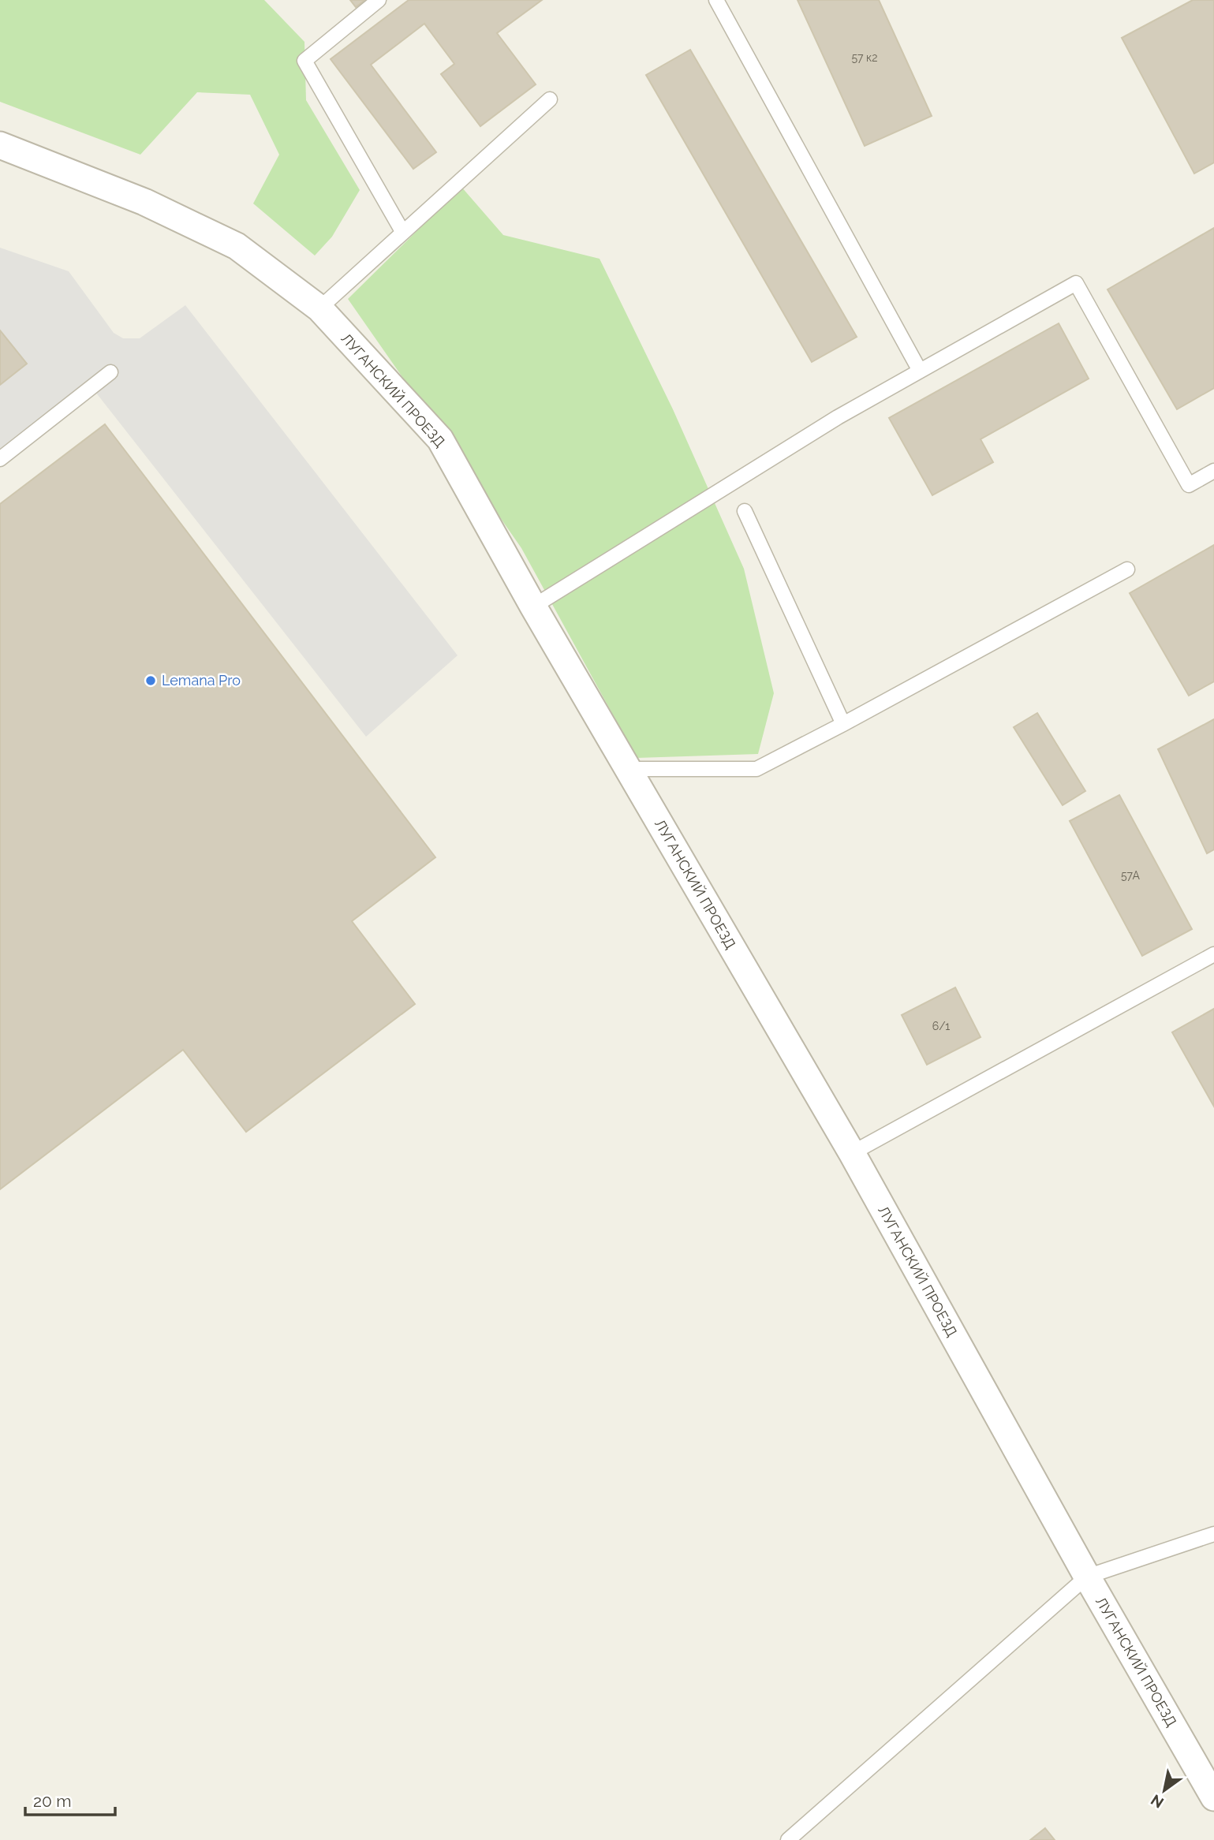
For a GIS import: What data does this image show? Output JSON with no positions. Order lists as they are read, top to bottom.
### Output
{
  "streets": {
    "street": ["ЛУГАНСКИЙ ПРОЕЗД"]
  },
  "places": ["Lemana Pro"],
  "house_numbers": ["57 к2", "57А", "6/1"],
  "scale_bar": "20 m",
  "north": "bottom left"
}
